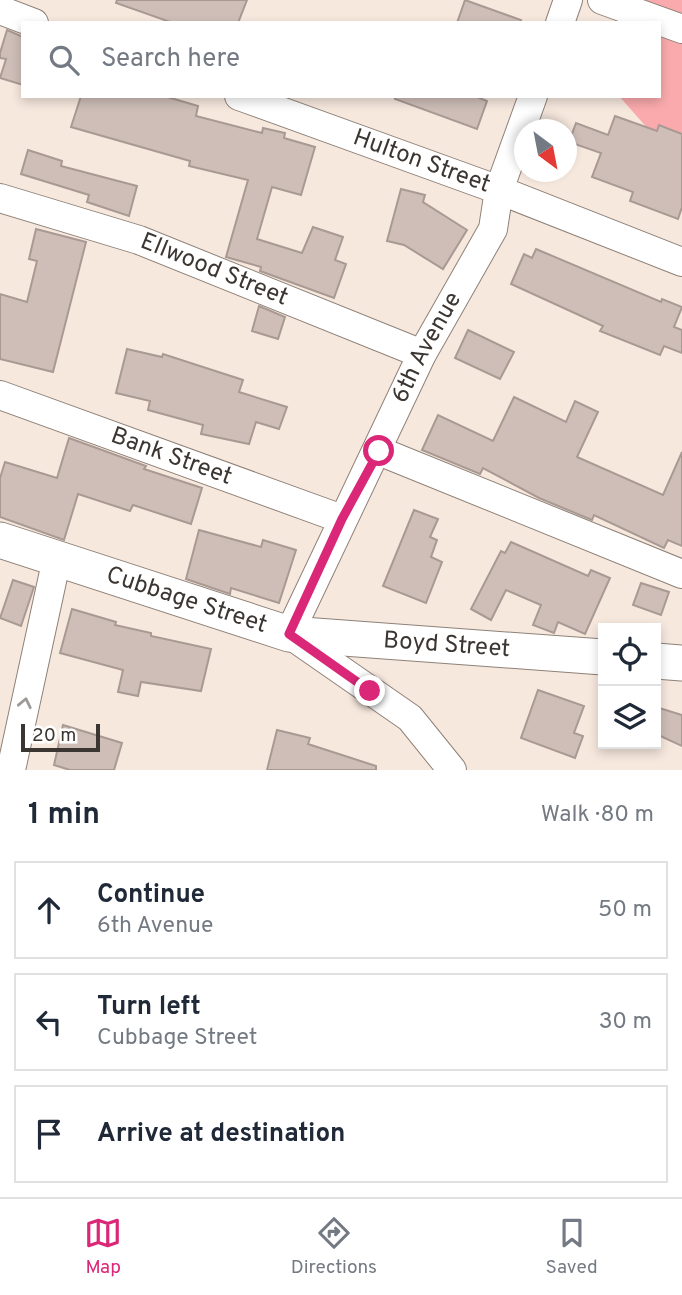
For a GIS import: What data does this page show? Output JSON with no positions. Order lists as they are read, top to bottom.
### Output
{
  "streets": {
    "street": [
      "Hulton Street",
      "Ellwood Street",
      "6th Avenue",
      "Bank Street",
      "Cubbage Street",
      "Boyd Street"
    ]
  },
  "crossings": [
    ["Hulton Street", "6th Avenue"],
    ["Ellwood Street", "6th Avenue"],
    ["6th Avenue", "Bank Street"],
    ["6th Avenue", "Cubbage Street"],
    ["6th Avenue", "Boyd Street"],
    ["Cubbage Street", "Boyd Street"]
  ],
  "scale_bar": "20 m",
  "north": "bottom right",
  "page": {
    "search": "Search here",
    "scale": "20 m",
    "heading": ["1 min", "Walk · 80 m"],
    "list": [
      ["Continue", "6th Avenue", "50 m"],
      ["Turn left", "Cubbage Street", "30 m"],
      "Arrive at destination"
    ],
    "nav": ["Map", "Directions", "Saved"]
  }
}
